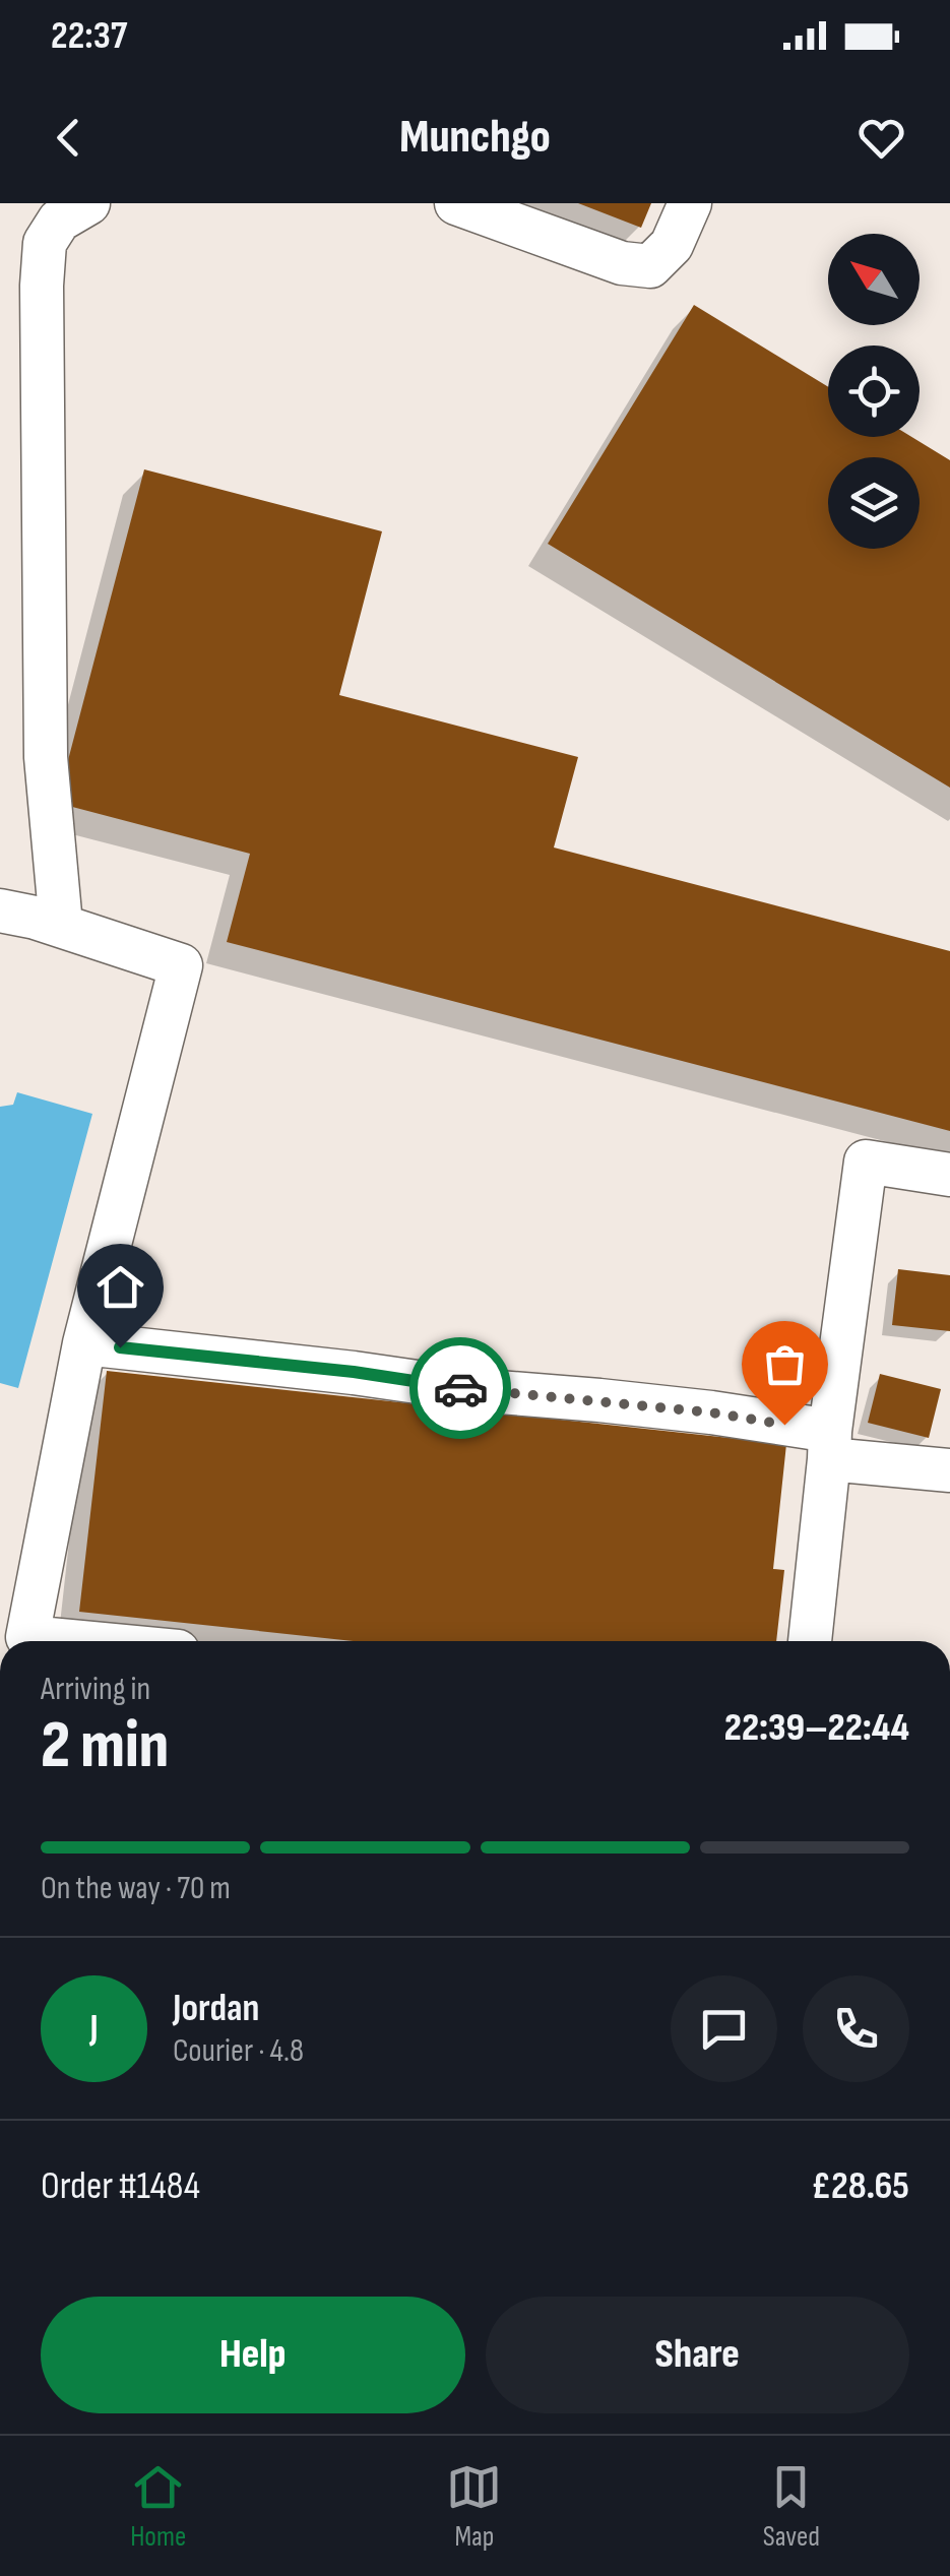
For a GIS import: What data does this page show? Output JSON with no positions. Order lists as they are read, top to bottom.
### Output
{
  "north": "top left",
  "page": {
    "status": "22:37",
    "header": "Munchgo",
    "heading": ["2 min", "Arriving in", "22:39–22:44"],
    "panel": [
      "Jordan",
      "Courier · 4.8",
      "Order #1484",
      "£28.65"
    ],
    "bar": "On the way · 70 m",
    "round": "J",
    "buttons": ["Help", "Share"],
    "tabs": ["Home", "Map", "Saved"]
  }
}
